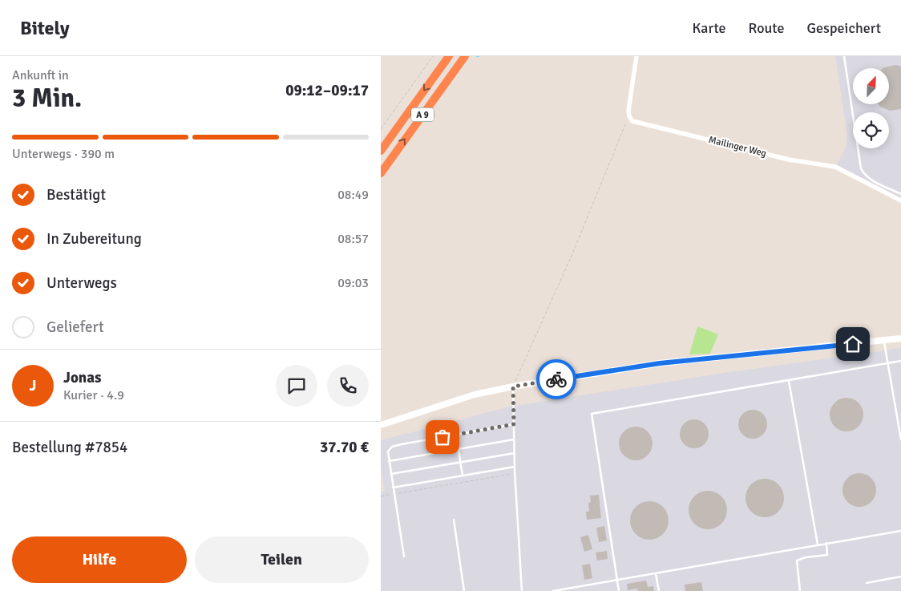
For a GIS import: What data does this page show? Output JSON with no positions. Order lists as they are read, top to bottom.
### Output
{
  "streets": {
    "highway": ["A 9"],
    "street": ["Mailinger Weg"]
  },
  "north": "top right",
  "page": {
    "header": "Bitely",
    "nav": ["Karte", "Route", "Gespeichert"],
    "heading": ["3 Min.", "Ankunft in", "09:12–09:17"],
    "panel": [
      "Jonas",
      "Kurier · 4.9",
      "Bestellung #7854",
      "37.70 €"
    ],
    "bar": "Unterwegs · 390 m",
    "list": [
      ["Bestätigt", "08:49"],
      ["In Zubereitung", "08:57"],
      ["Unterwegs", "09:03"],
      "Geliefert"
    ],
    "round": "J",
    "buttons": ["Hilfe", "Teilen"]
  }
}
